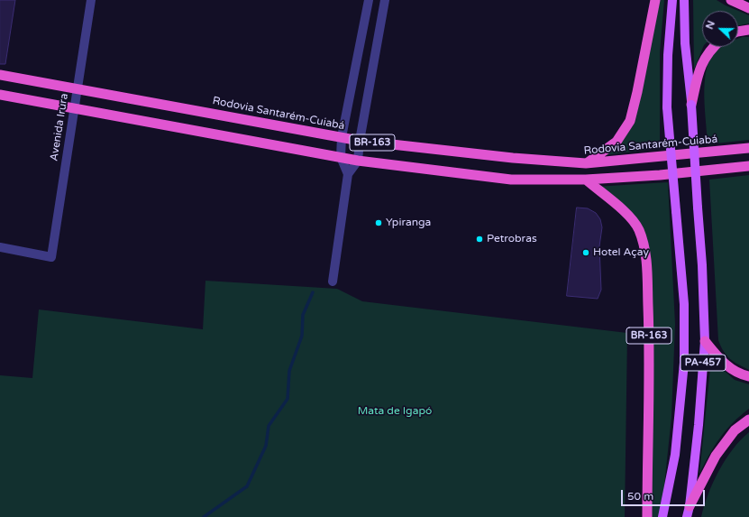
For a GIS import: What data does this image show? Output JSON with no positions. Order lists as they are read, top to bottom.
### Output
{
  "streets": {
    "highway": ["Rodovia Santarém-Cuiabá", "BR-163"],
    "main road": ["PA-457"],
    "street": ["Avenida Irura"]
  },
  "crossings": [
    ["Rodovia Santarém-Cuiabá", "Avenida Irura"],
    ["Avenida Irura", "BR-163"]
  ],
  "parks": ["Mata de Igapó"],
  "places": ["Ypiranga", "Petrobras", "Hotel Açay"],
  "scale_bar": "50 m",
  "north": "left"
}
